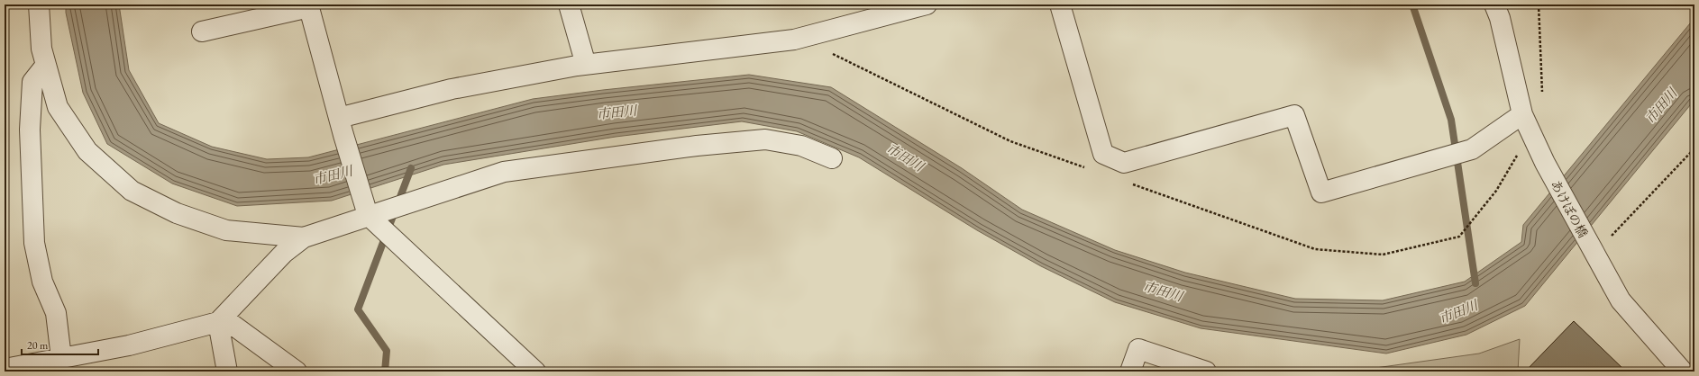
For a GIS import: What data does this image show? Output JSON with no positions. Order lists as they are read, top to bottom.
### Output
{
  "streets": {
    "street": ["あけぼの橋"]
  },
  "water": ["市田川"],
  "scale_bar": "20 m"
}
